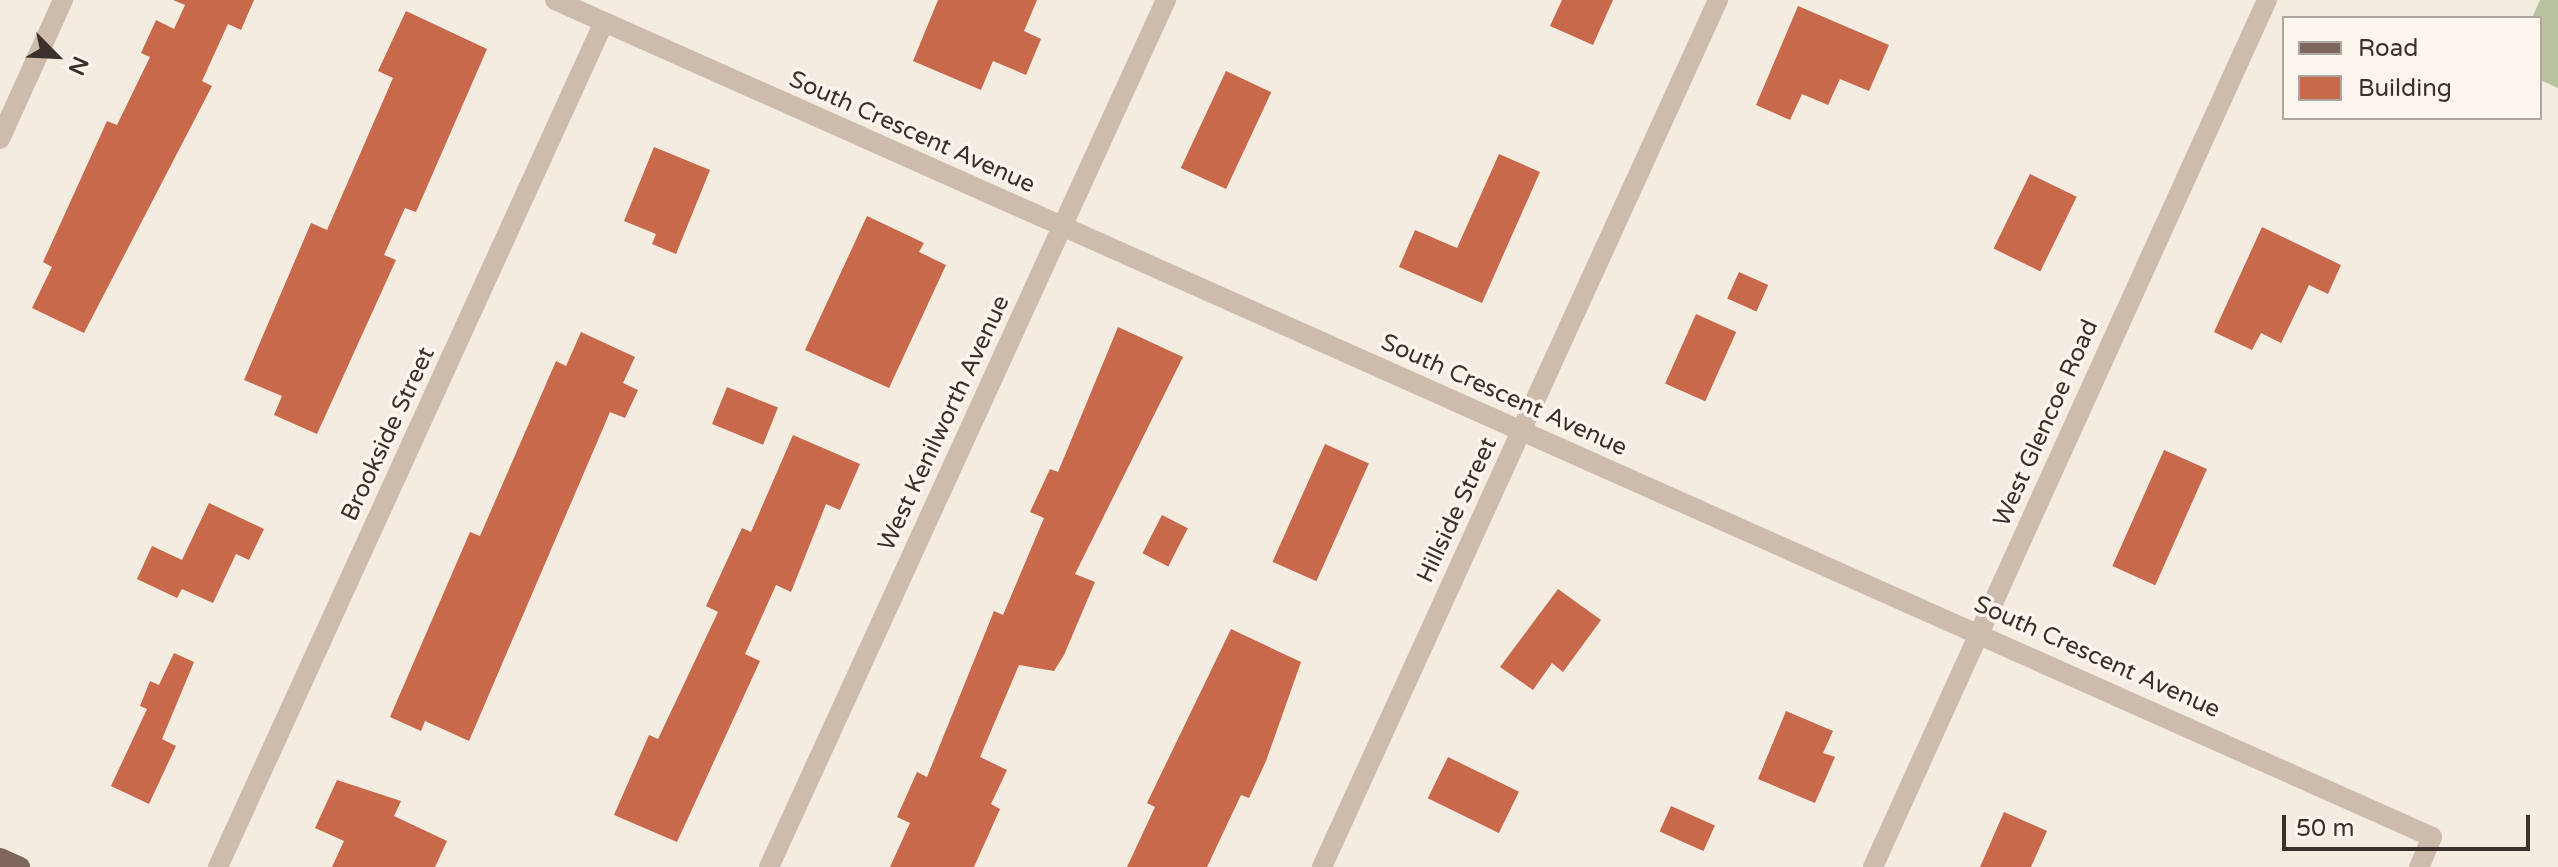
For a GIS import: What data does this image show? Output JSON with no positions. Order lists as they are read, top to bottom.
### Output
{
  "streets": {
    "street": [
      "South Crescent Avenue",
      "West Kenilworth Avenue",
      "West Glencoe Road",
      "Brookside Street",
      "Hillside Street"
    ]
  },
  "crossings": [
    ["South Crescent Avenue", "West Kenilworth Avenue"],
    ["South Crescent Avenue", "West Glencoe Road"],
    ["South Crescent Avenue", "Brookside Street"],
    ["South Crescent Avenue", "Hillside Street"]
  ],
  "legend": ["Road", "Building"],
  "scale_bar": "50 m",
  "north": "bottom right"
}
